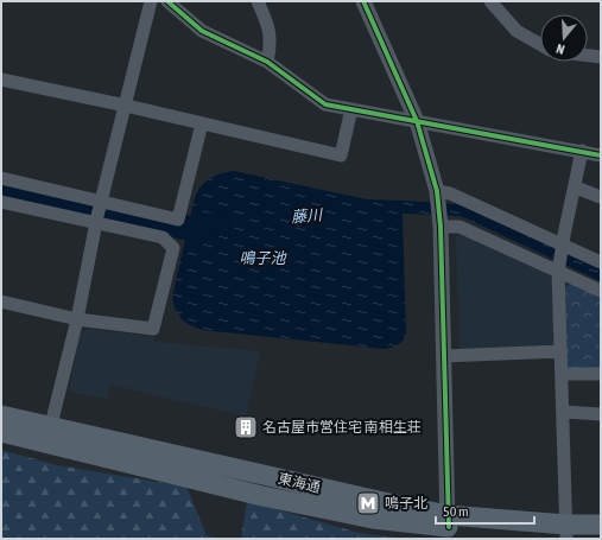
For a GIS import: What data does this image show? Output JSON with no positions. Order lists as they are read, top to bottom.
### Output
{
  "streets": {
    "main road": ["東海通"]
  },
  "water": ["藤川", "鳴子池"],
  "places": {
    "building": ["名古屋市営住宅 南相生荘"],
    "metro station": ["鳴子北"]
  },
  "scale_bar": "50 m",
  "north": "bottom"
}
